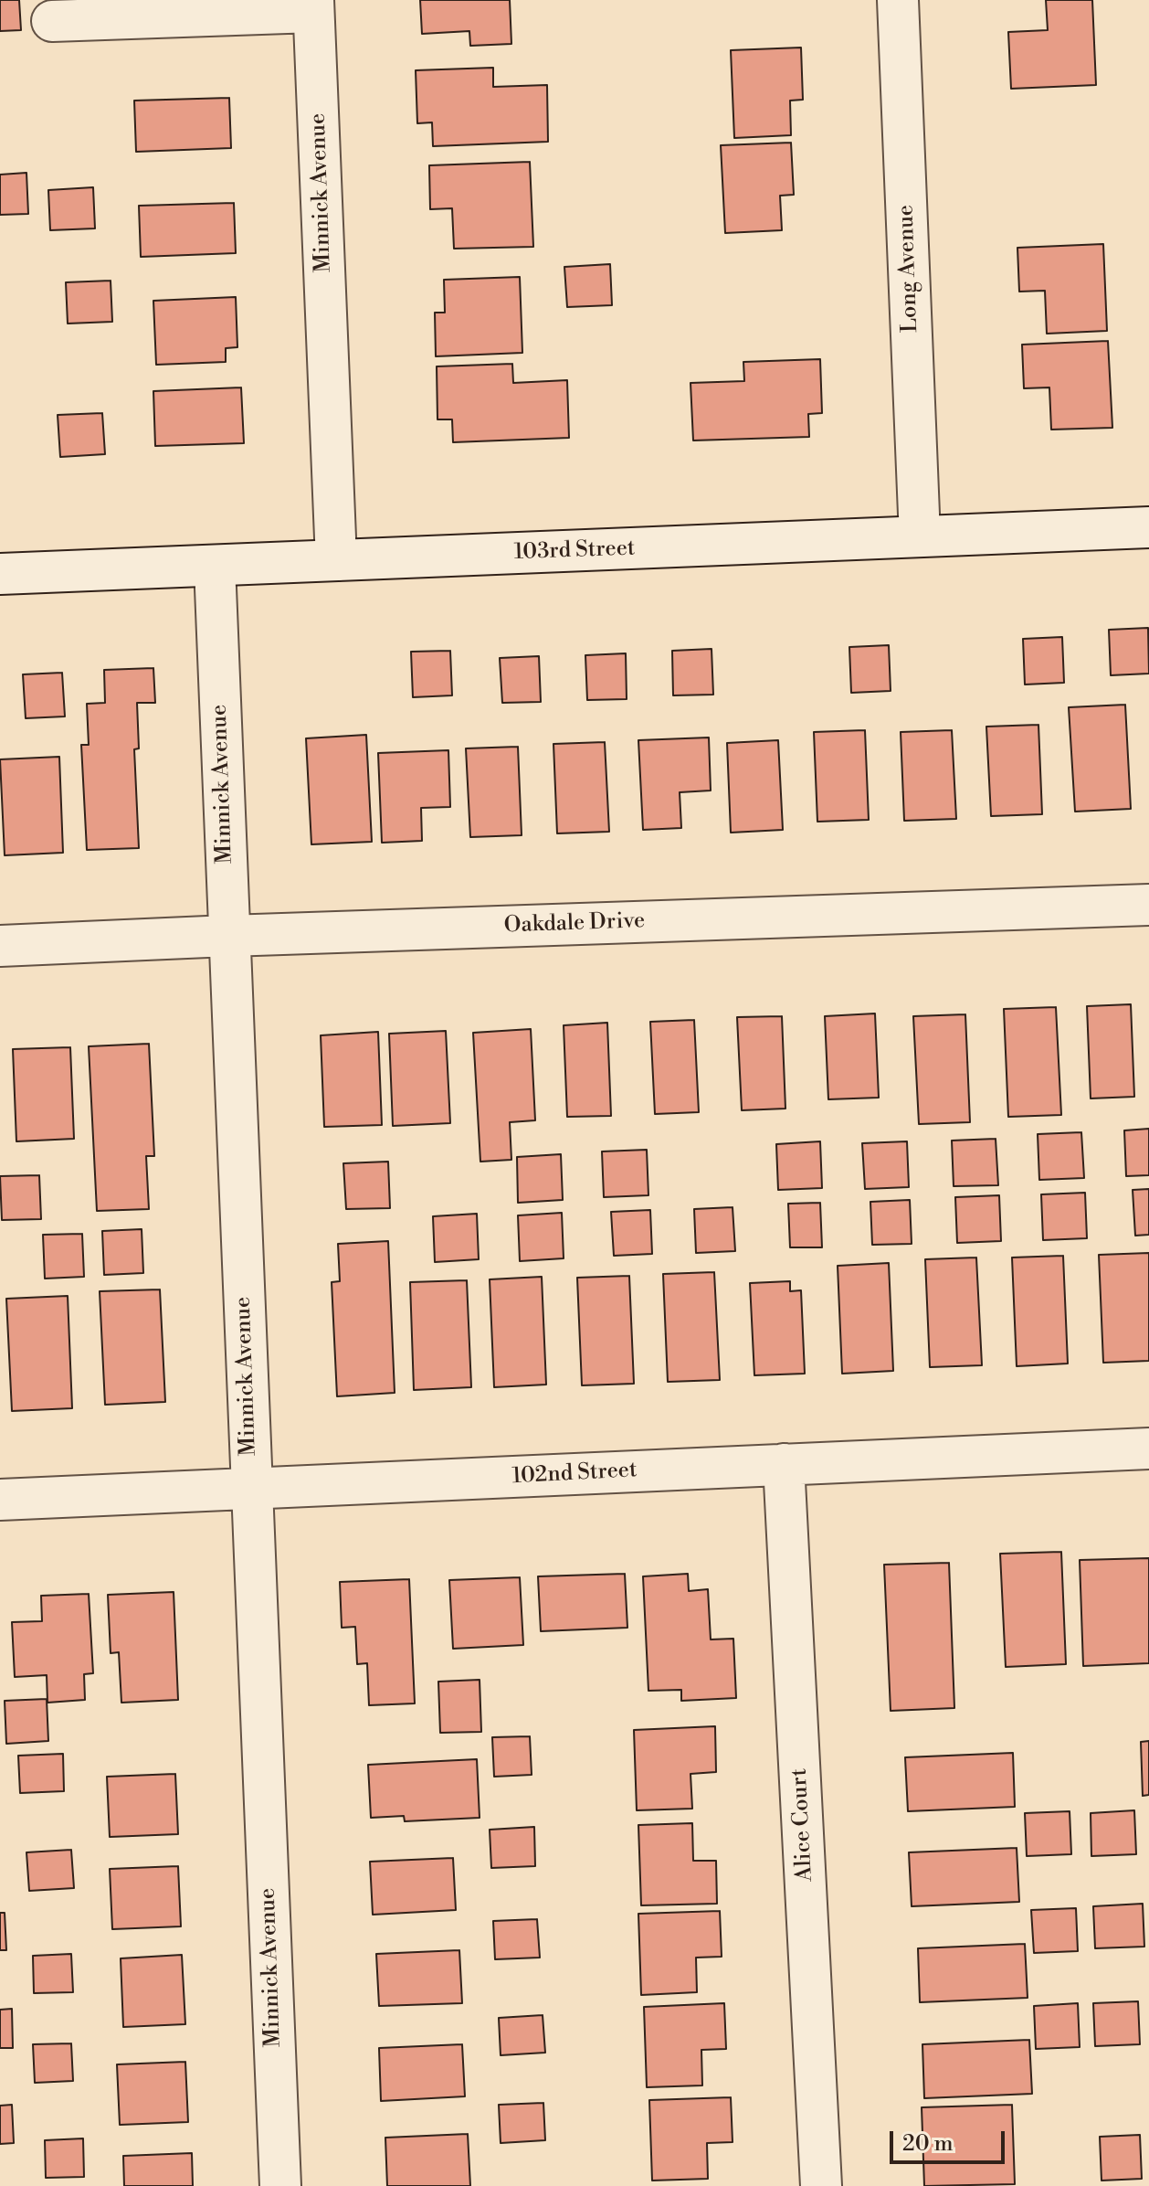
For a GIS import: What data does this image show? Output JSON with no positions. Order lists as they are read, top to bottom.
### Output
{
  "streets": {
    "street": [
      "Minnick Avenue",
      "Long Avenue",
      "103rd Street",
      "Oakdale Drive",
      "102nd Street",
      "Alice Court"
    ]
  },
  "crossings": [
    ["Minnick Avenue", "103rd Street"],
    ["Minnick Avenue", "Oakdale Drive"],
    ["Minnick Avenue", "102nd Street"],
    ["Long Avenue", "103rd Street"],
    ["102nd Street", "Alice Court"]
  ],
  "scale_bar": "20 m"
}
